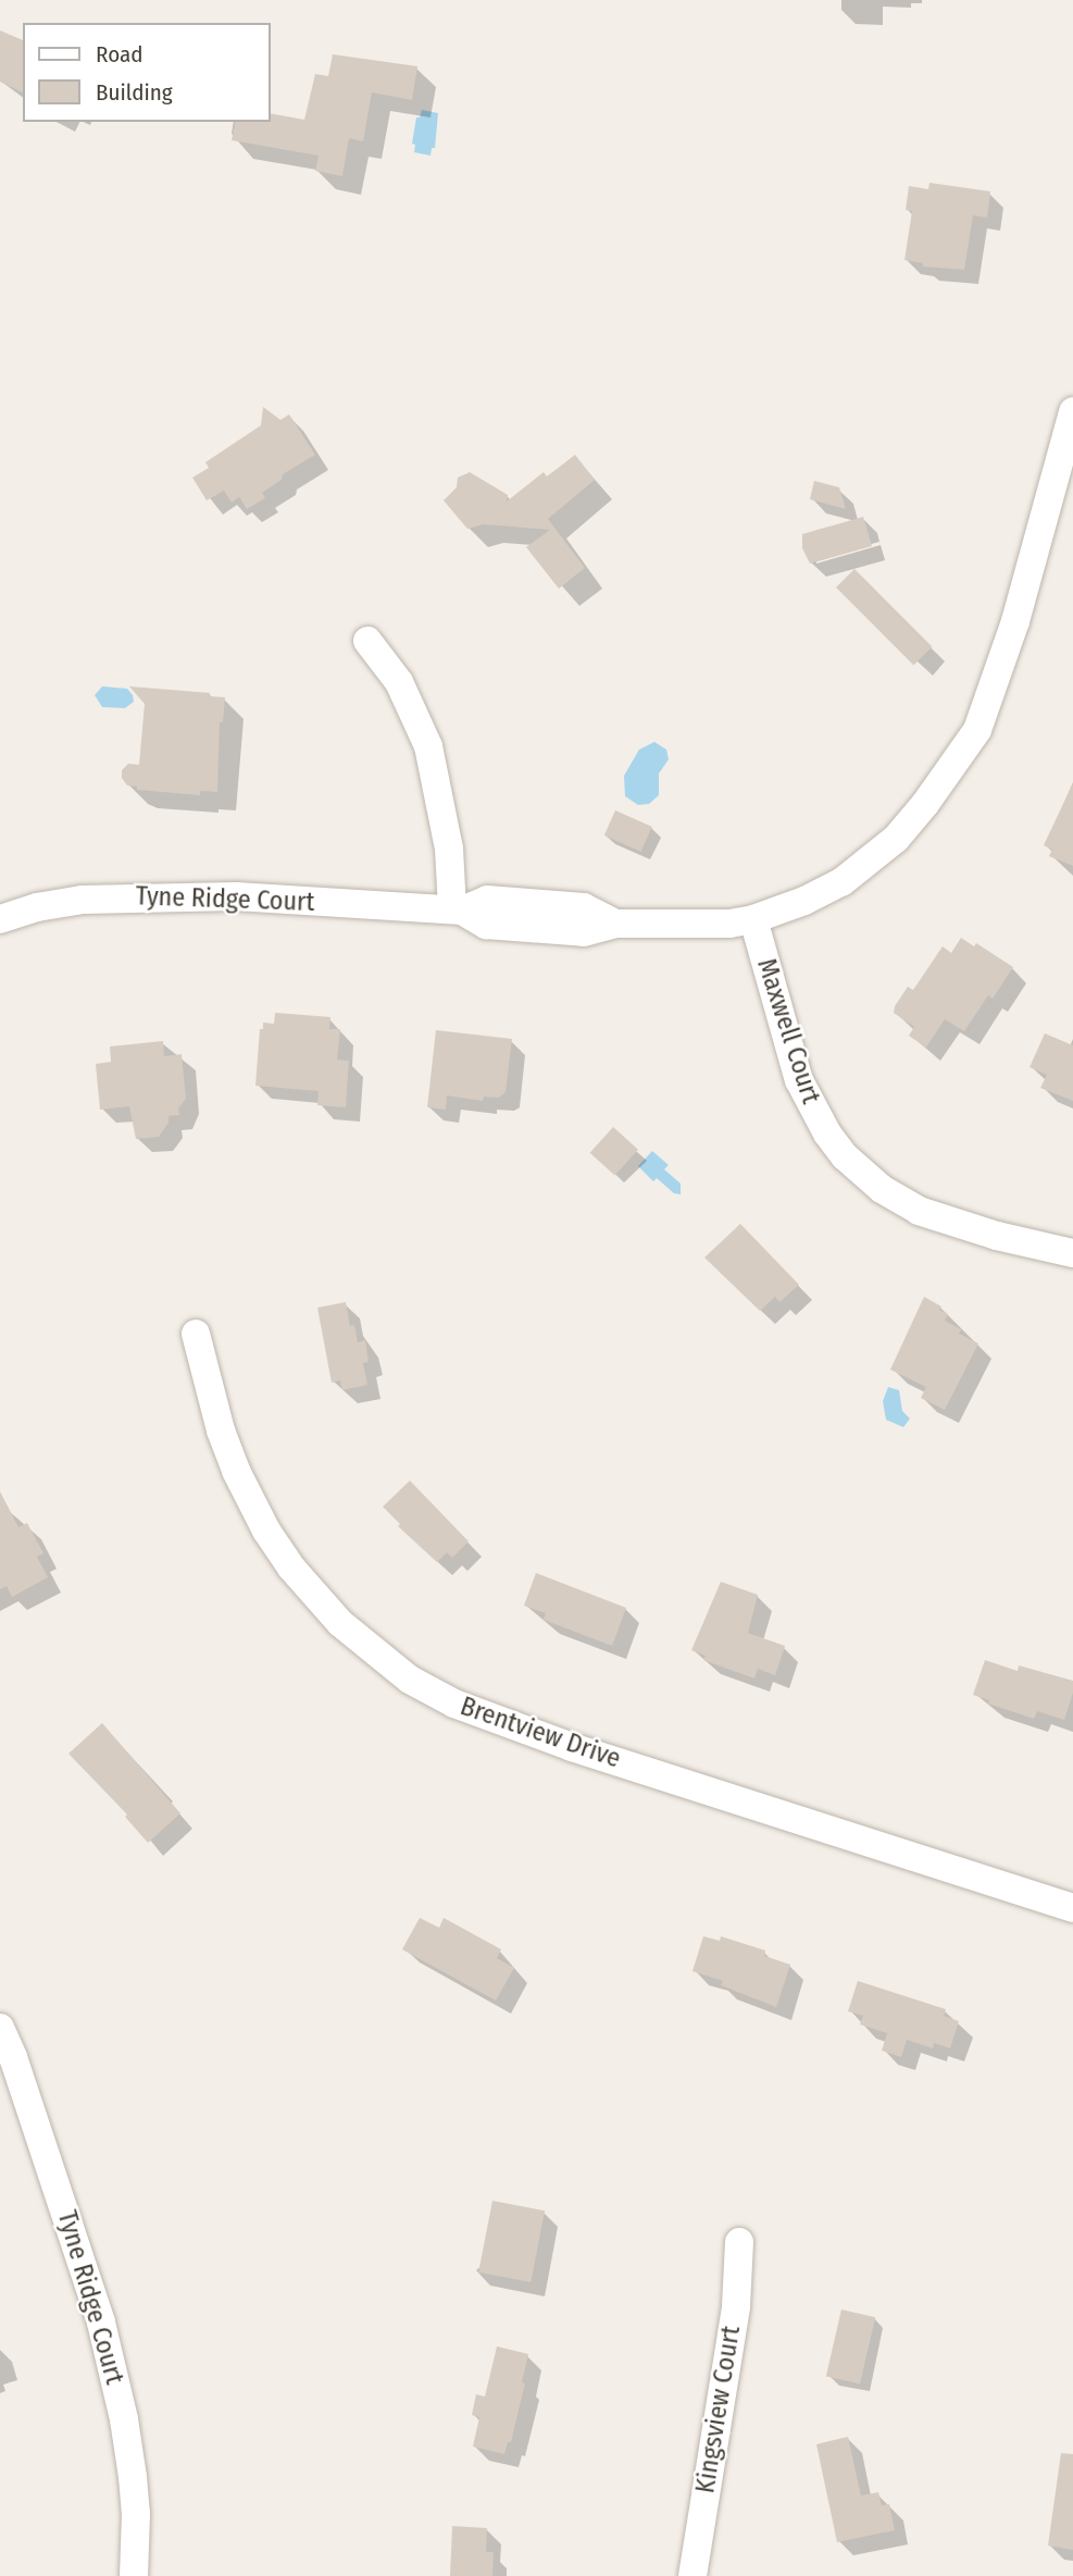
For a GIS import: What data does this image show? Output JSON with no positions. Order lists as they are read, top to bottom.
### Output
{
  "streets": {
    "street": [
      "Tyne Ridge Court",
      "Maxwell Court",
      "Brentview Drive",
      "Kingsview Court"
    ]
  },
  "crossings": [
    ["Tyne Ridge Court", "Maxwell Court"]
  ],
  "legend": ["Road", "Building"]
}
